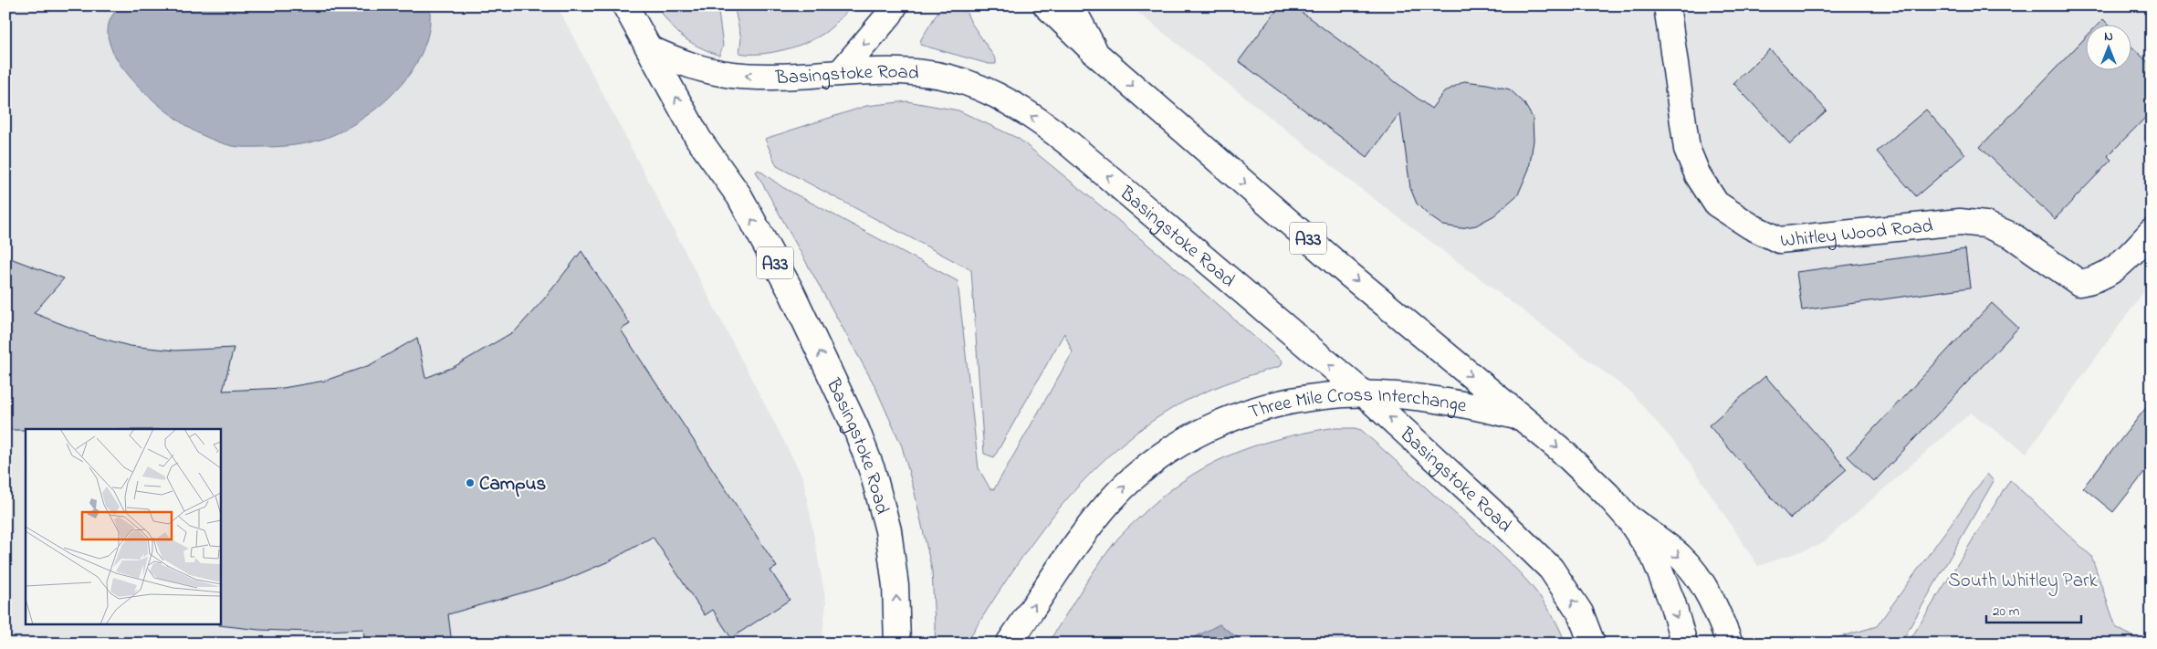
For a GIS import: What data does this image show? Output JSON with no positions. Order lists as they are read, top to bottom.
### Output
{
  "streets": {
    "main road": [
      "Basingstoke Road",
      "Whitley Wood Road",
      "A33",
      "Three Mile Cross Interchange"
    ]
  },
  "crossings": [
    ["Basingstoke Road", "Three Mile Cross Interchange"],
    ["A33", "Three Mile Cross Interchange"]
  ],
  "parks": ["South Whitley Park"],
  "places": ["Campus"],
  "scale_bar": "20 m",
  "north": "top"
}
